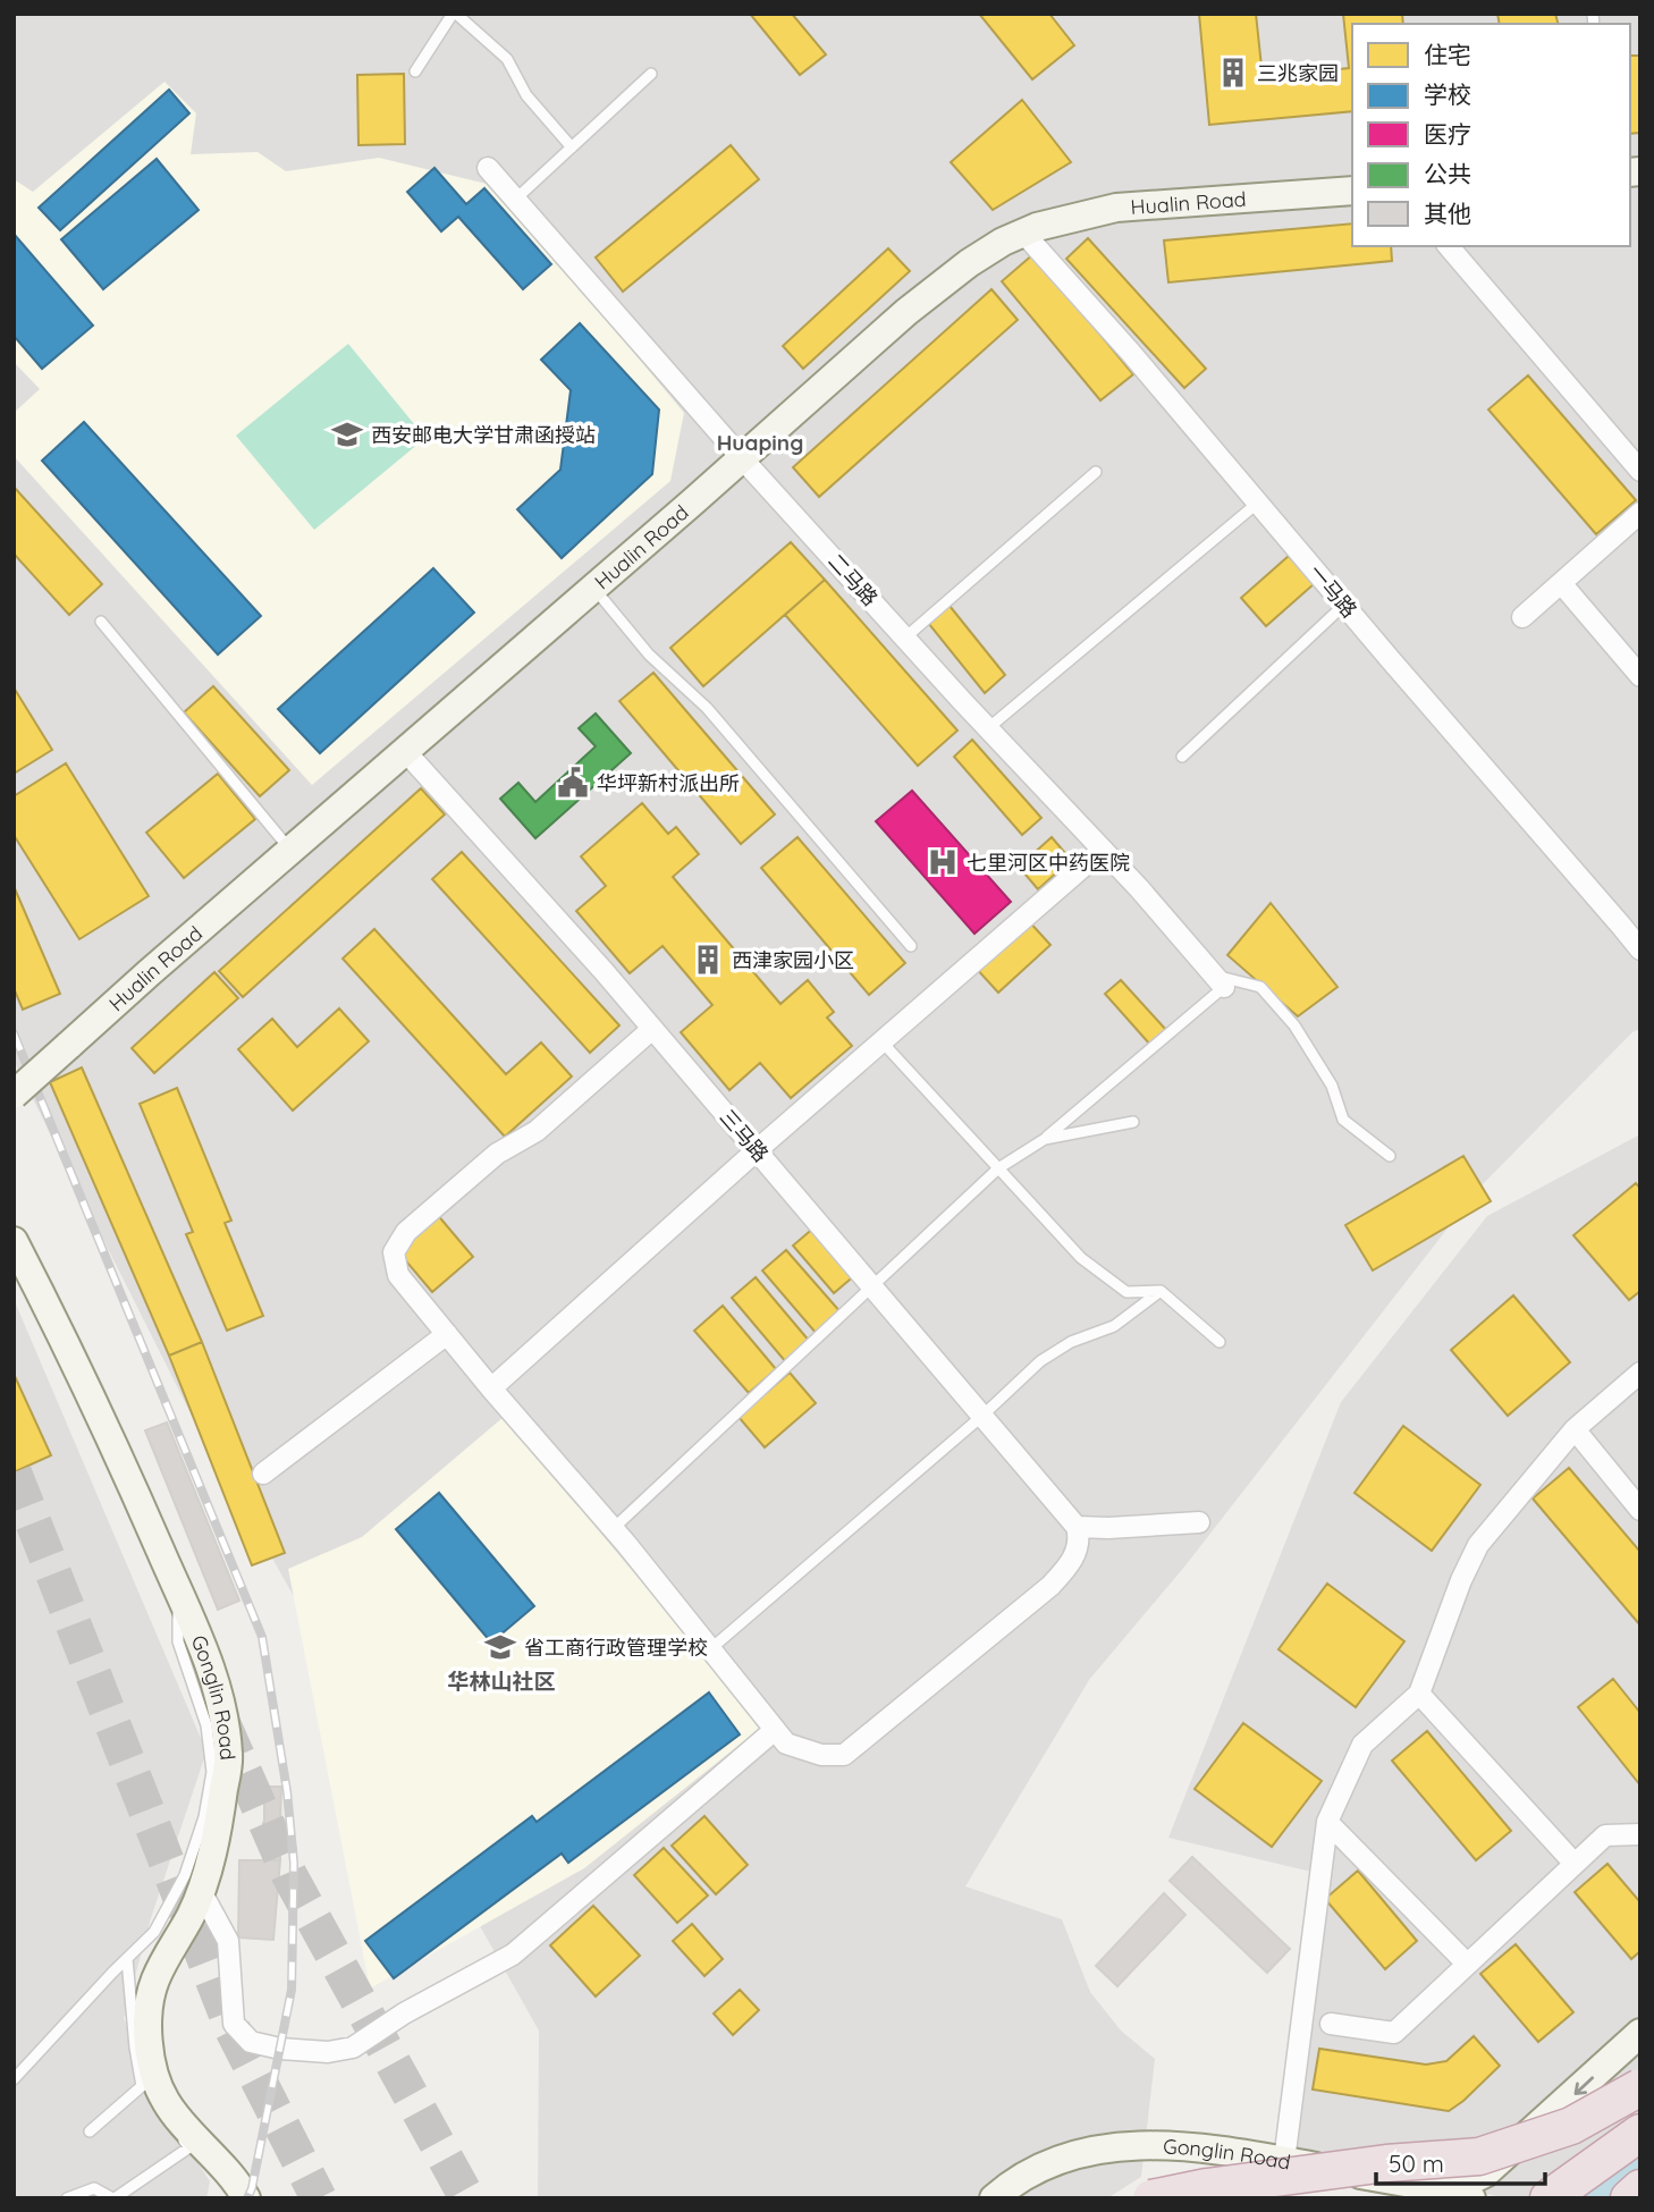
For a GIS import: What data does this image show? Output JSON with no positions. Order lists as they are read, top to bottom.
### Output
{
  "streets": {
    "street": [
      "Hualin Road",
      "二马路",
      "一马路",
      "三马路",
      "Gonglin Road"
    ]
  },
  "crossings": [
    ["Hualin Road", "二马路"],
    ["Hualin Road", "一马路"],
    ["Hualin Road", "三马路"]
  ],
  "districts": ["Huaping", "华林山社区"],
  "places": {
    "building": ["三兆家园", "西津家园小区"],
    "school or university": ["西安邮电大学甘肃函授站", "省工商行政管理学校"],
    "public building": ["华坪新村派出所"],
    "hospital": ["七里河区中药医院"]
  },
  "legend": [
    "住宅",
    "学校",
    "医疗",
    "公共",
    "其他"
  ],
  "scale_bar": "50 m"
}
